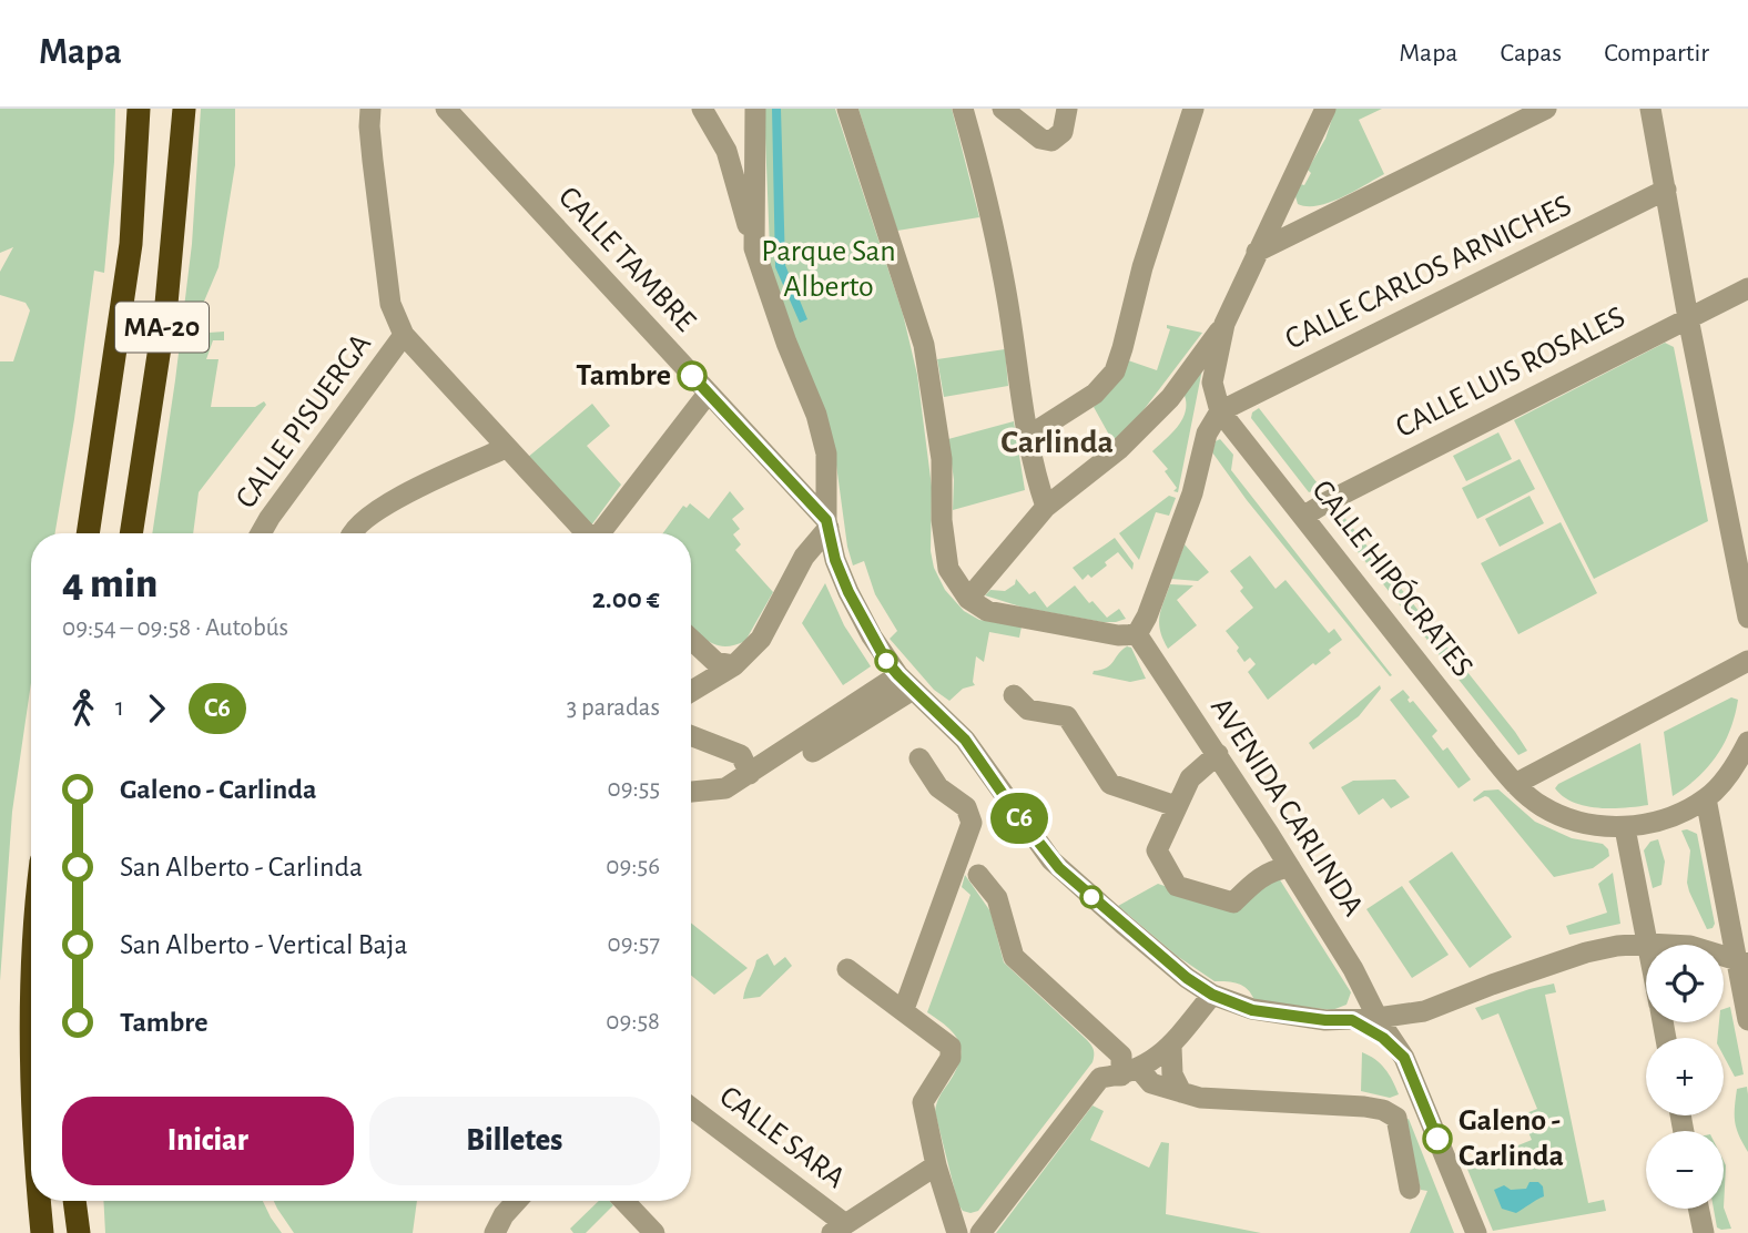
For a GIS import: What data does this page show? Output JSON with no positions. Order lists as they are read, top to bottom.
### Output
{
  "streets": {
    "highway": ["MA-20"],
    "street": [
      "CALLE TAMBRE",
      "CALLE CARLOS ARNICHES",
      "CALLE LUIS ROSALES",
      "CALLE PISUERGA",
      "CALLE HIPÓCRATES",
      "AVENIDA CARLINDA",
      "CALLE SARA"
    ]
  },
  "crossings": [
    ["CALLE CARLOS ARNICHES", "CALLE HIPÓCRATES"],
    ["CALLE LUIS ROSALES", "CALLE HIPÓCRATES"]
  ],
  "districts": ["Carlinda"],
  "parks": ["Parque San Alberto"],
  "places": ["Tambre", "Galeno - Carlinda"],
  "lines": ["bus line C6"],
  "page": {
    "header": "Mapa",
    "nav": ["Mapa", "Capas", "Compartir"],
    "on_map": "C6",
    "heading": ["4 min", "09:54 – 09:58 · Autobús", "2.00 €"],
    "legs": ["1", "C6", "3 paradas"],
    "list": [
      {
        "name": "Galeno - Carlinda",
        "value": "09:55"
      },
      {
        "name": "San Alberto - Carlinda",
        "value": "09:56"
      },
      {
        "name": "San Alberto - Vertical Baja",
        "value": "09:57"
      },
      {
        "name": "Tambre",
        "value": "09:58"
      }
    ],
    "map_buttons": ["+", "−"],
    "buttons": ["Iniciar", "Billetes"]
  }
}
